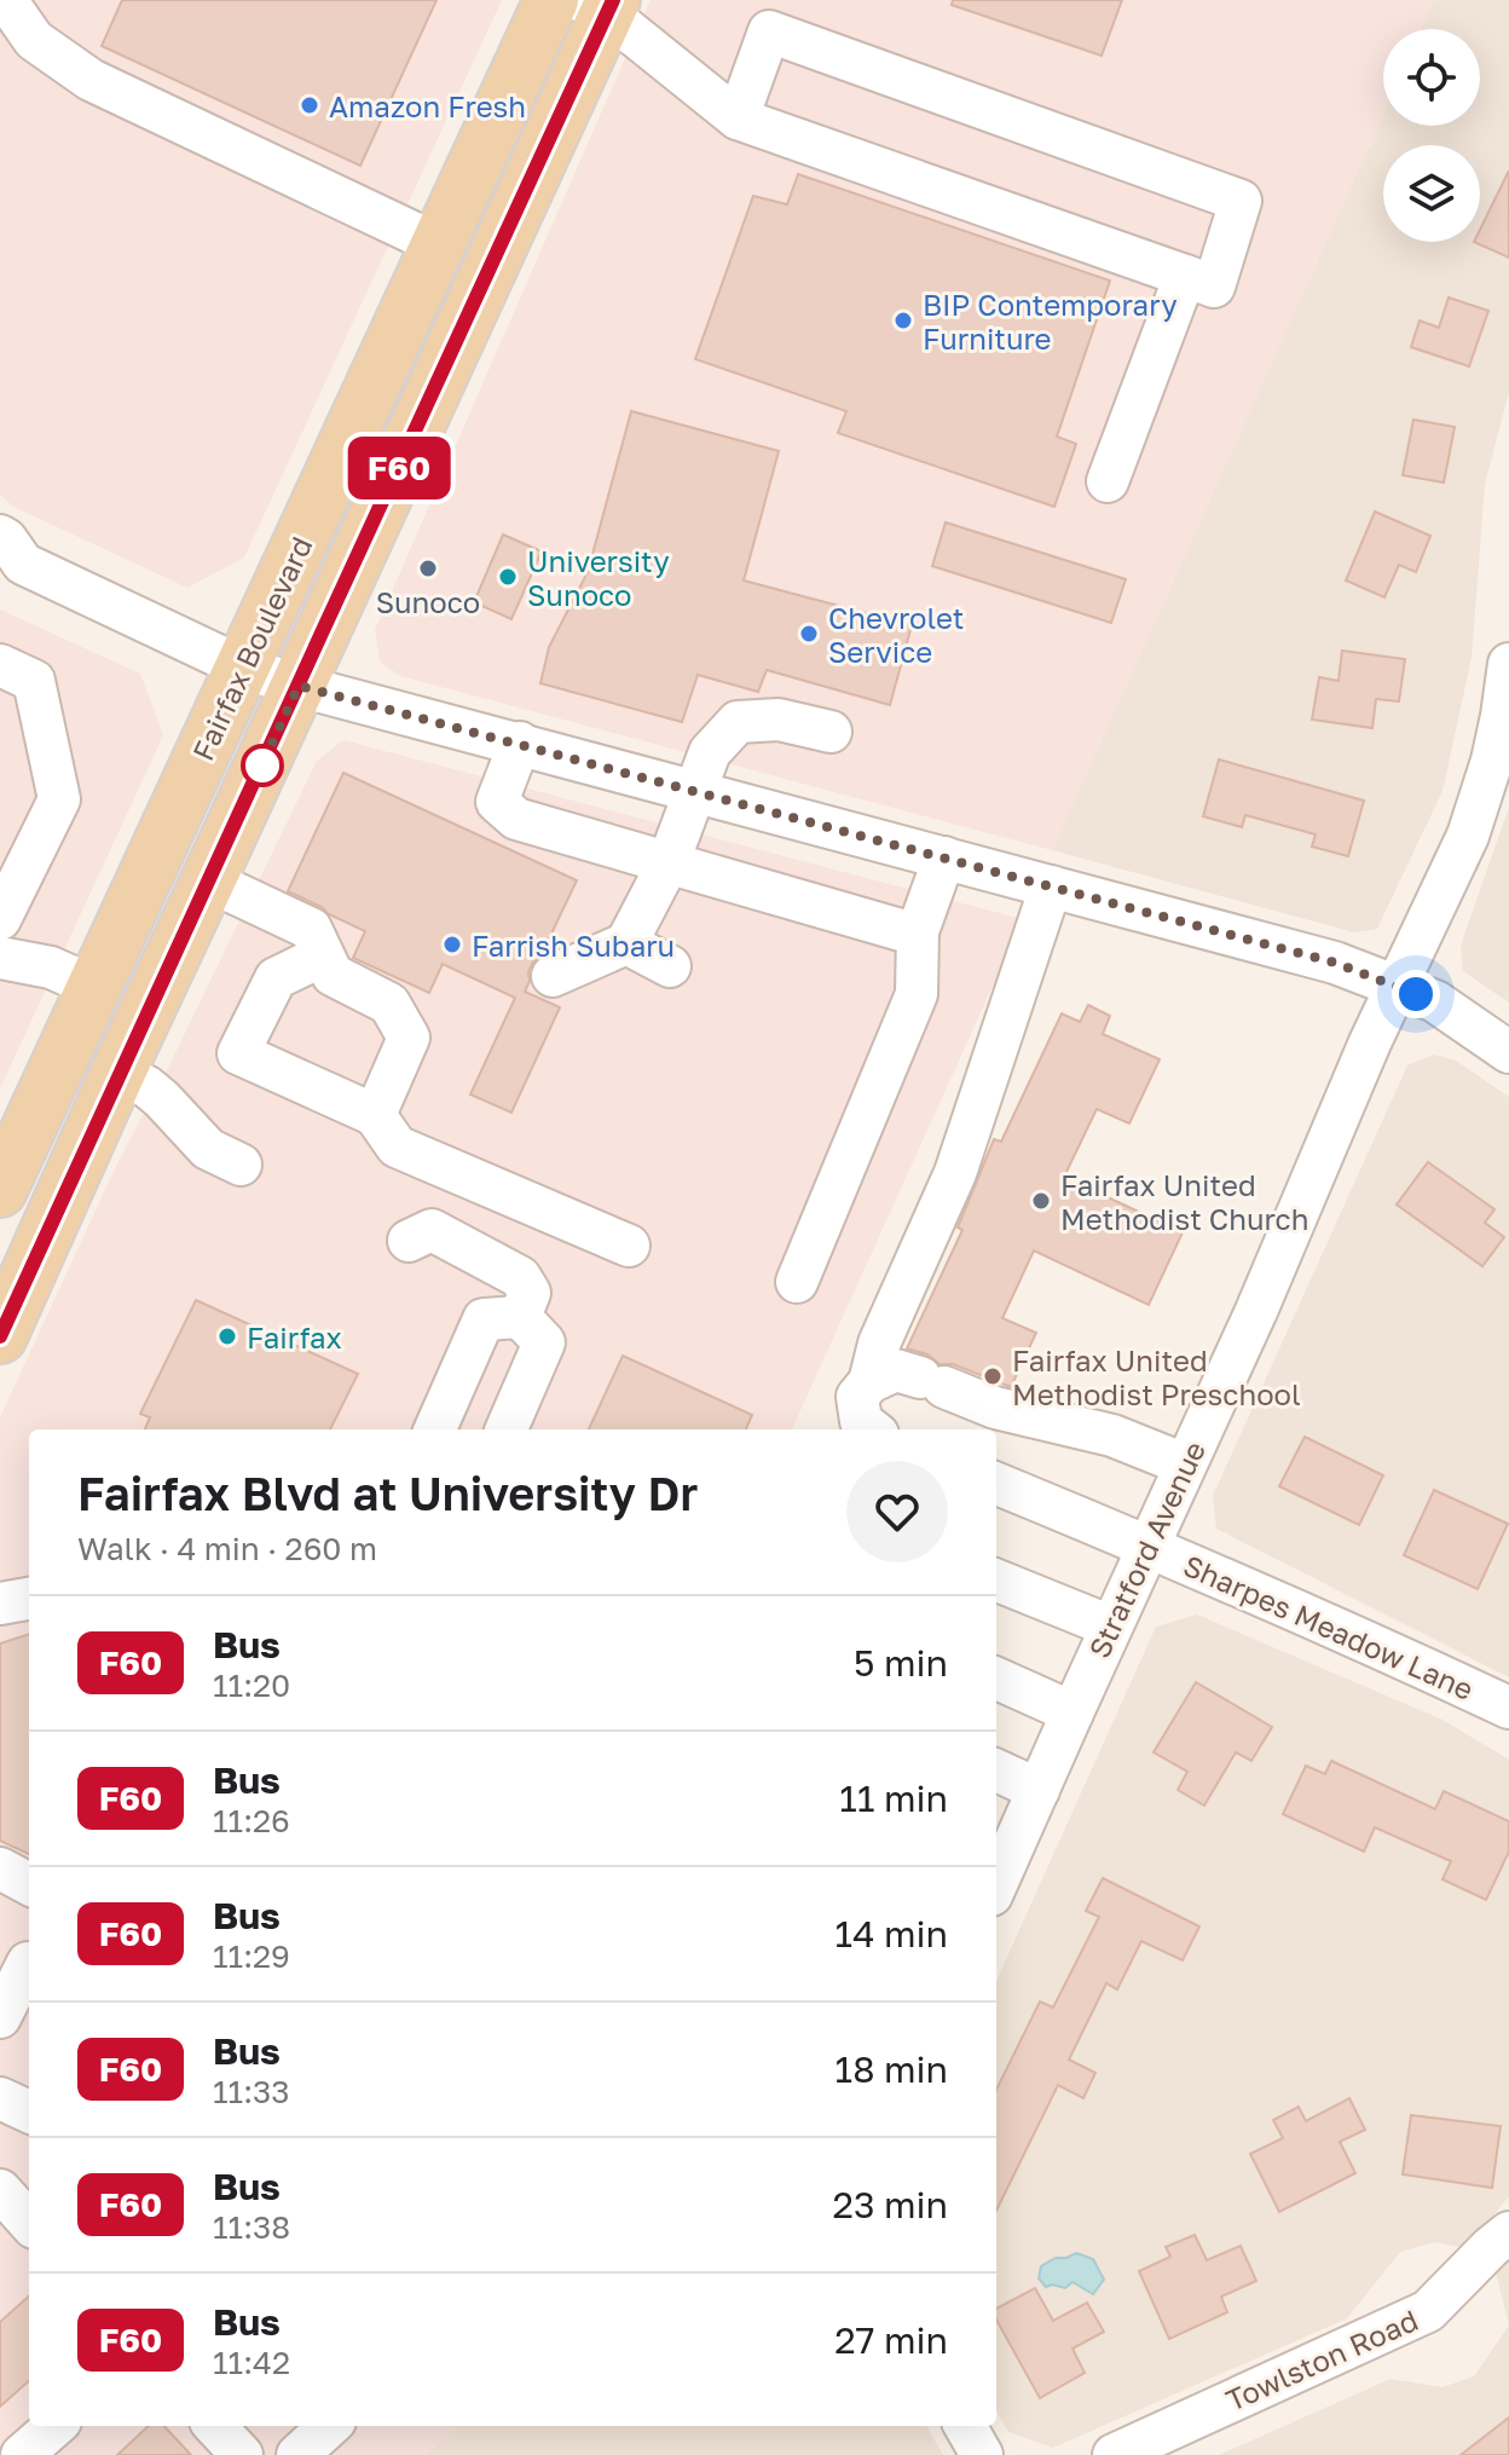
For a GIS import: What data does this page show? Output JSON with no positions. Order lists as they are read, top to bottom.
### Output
{
  "streets": {
    "main road": ["Fairfax Boulevard"],
    "street": ["Stratford Avenue", "Sharpes Meadow Lane", "Towlston Road"]
  },
  "crossings": [
    ["Stratford Avenue", "Sharpes Meadow Lane"]
  ],
  "places": [
    "Amazon Fresh",
    "BIP Contemporary Furniture",
    "Sunoco",
    "University Sunoco",
    "Chevrolet Service",
    "Farrish Subaru",
    "Fairfax United Methodist Church",
    "Fairfax",
    "Fairfax United Methodist Preschool"
  ],
  "lines": ["bus line F60"],
  "page": {
    "on_map": "F60",
    "heading": ["Fairfax Blvd at University Dr", "Walk · 4 min · 260 m"],
    "list": [
      {
        "mark": "F60",
        "name": "Bus",
        "note": "11:20",
        "value": "5 min"
      },
      {
        "mark": "F60",
        "name": "Bus",
        "note": "11:26",
        "value": "11 min"
      },
      {
        "mark": "F60",
        "name": "Bus",
        "note": "11:29",
        "value": "14 min"
      },
      {
        "mark": "F60",
        "name": "Bus",
        "note": "11:33",
        "value": "18 min"
      },
      {
        "mark": "F60",
        "name": "Bus",
        "note": "11:38",
        "value": "23 min"
      },
      {
        "mark": "F60",
        "name": "Bus",
        "note": "11:42",
        "value": "27 min"
      }
    ]
  }
}
